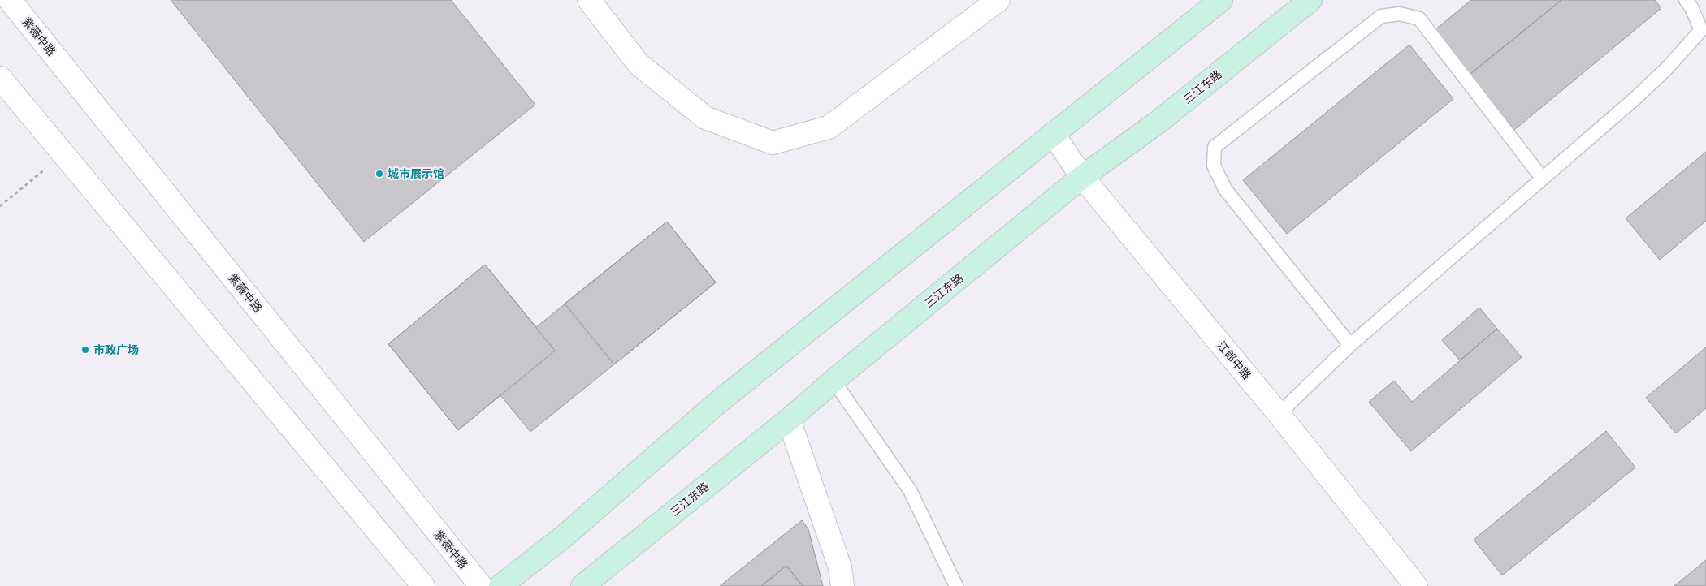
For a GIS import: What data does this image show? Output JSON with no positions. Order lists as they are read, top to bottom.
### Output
{
  "streets": {
    "main road": ["三江东路"],
    "street": ["紫薇中路", "江郎中路"]
  },
  "crossings": [
    ["三江东路", "江郎中路"]
  ],
  "places": ["城市展示馆", "市政广场"]
}
